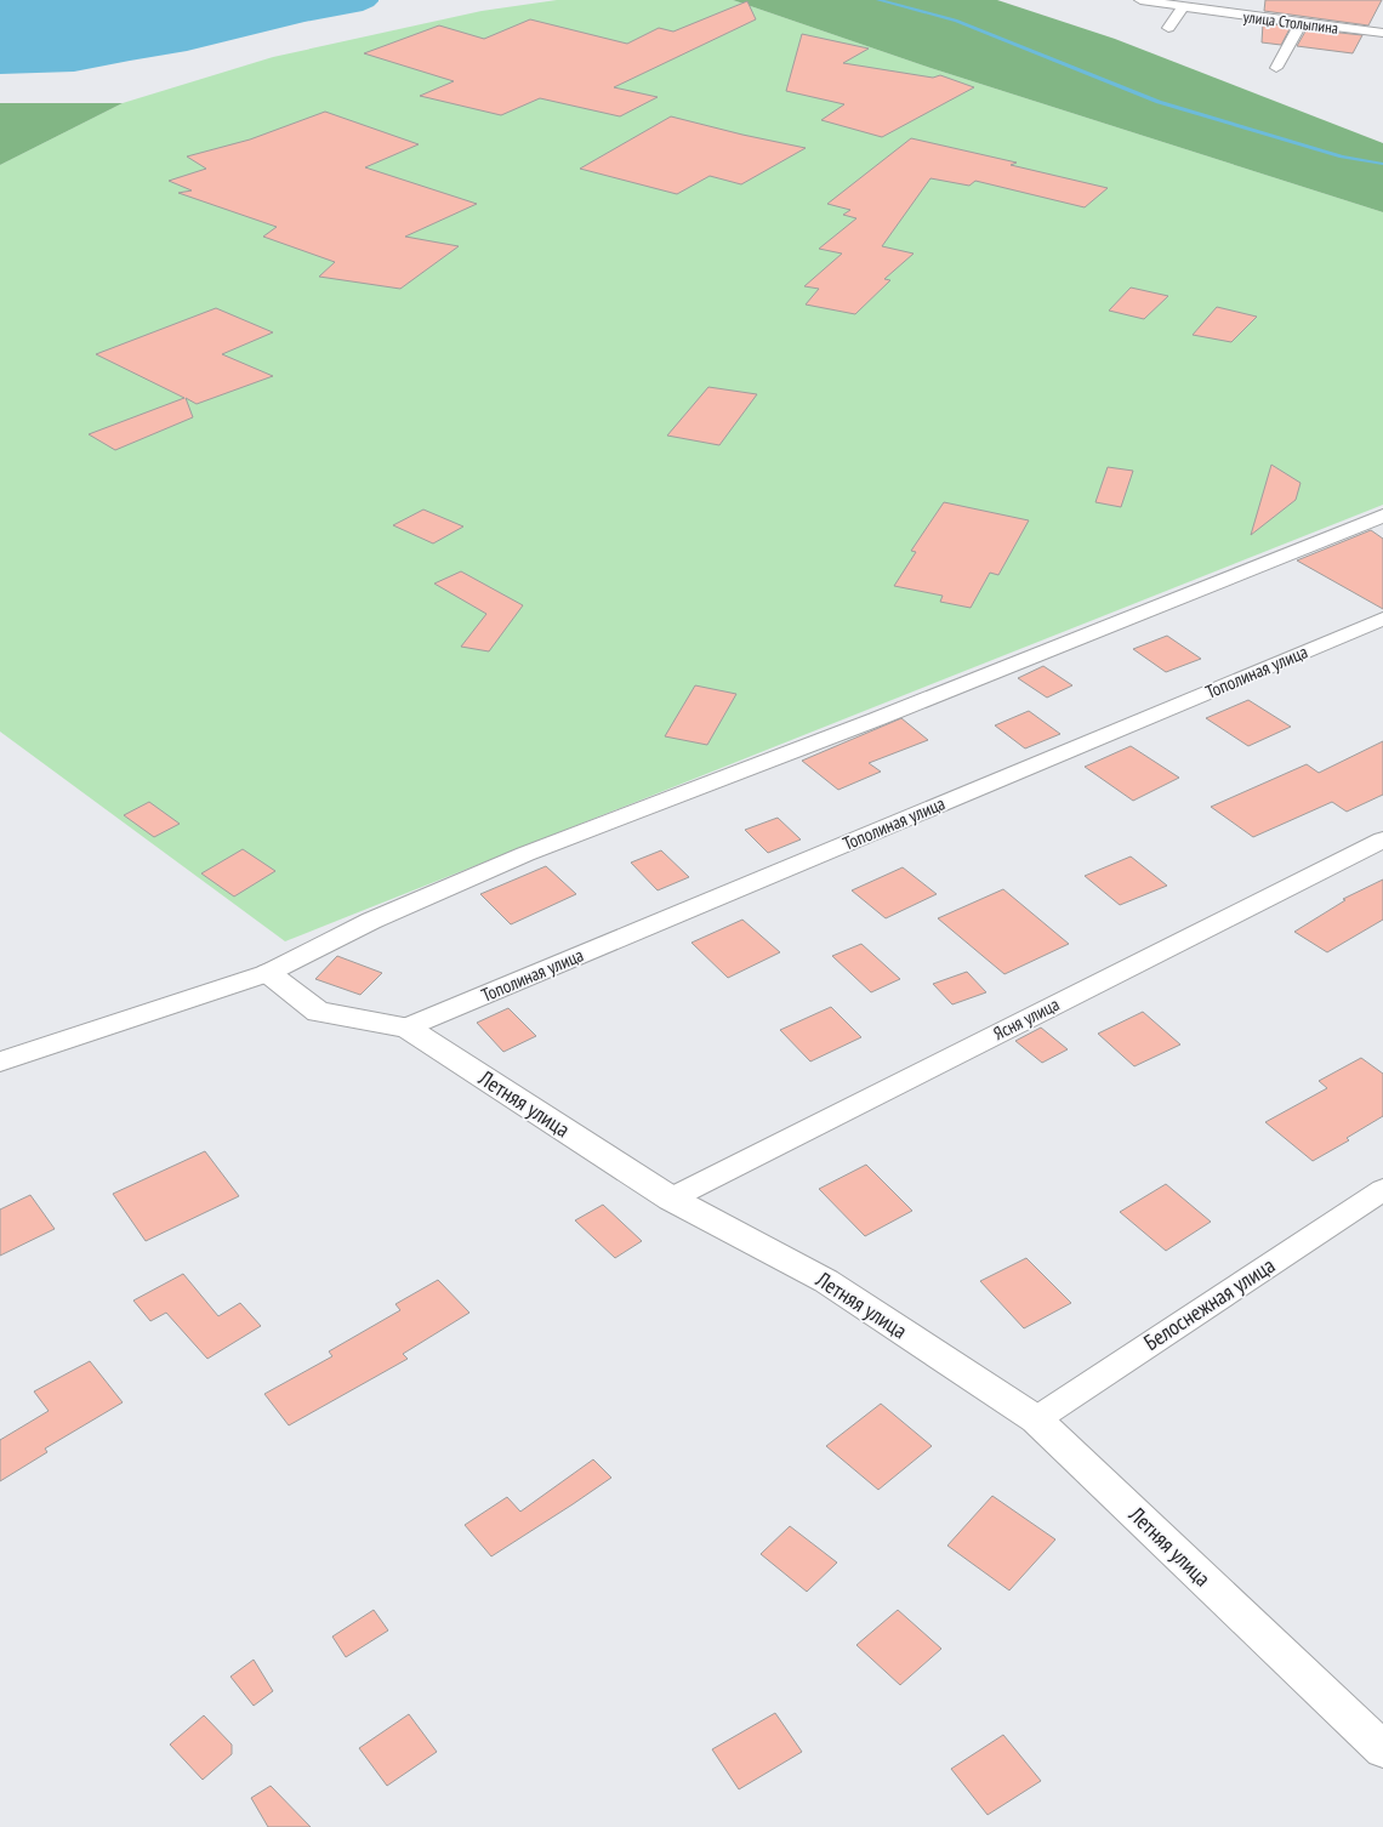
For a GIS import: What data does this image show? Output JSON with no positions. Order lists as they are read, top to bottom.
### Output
{
  "streets": {
    "street": [
      "улица Столыпина",
      "Тополиная улица",
      "Ясня улица",
      "Летняя улица",
      "Белоснежная улица"
    ]
  },
  "crossings": [
    ["Тополиная улица", "Летняя улица"],
    ["Ясня улица", "Летняя улица"],
    ["Летняя улица", "Белоснежная улица"]
  ]
}
